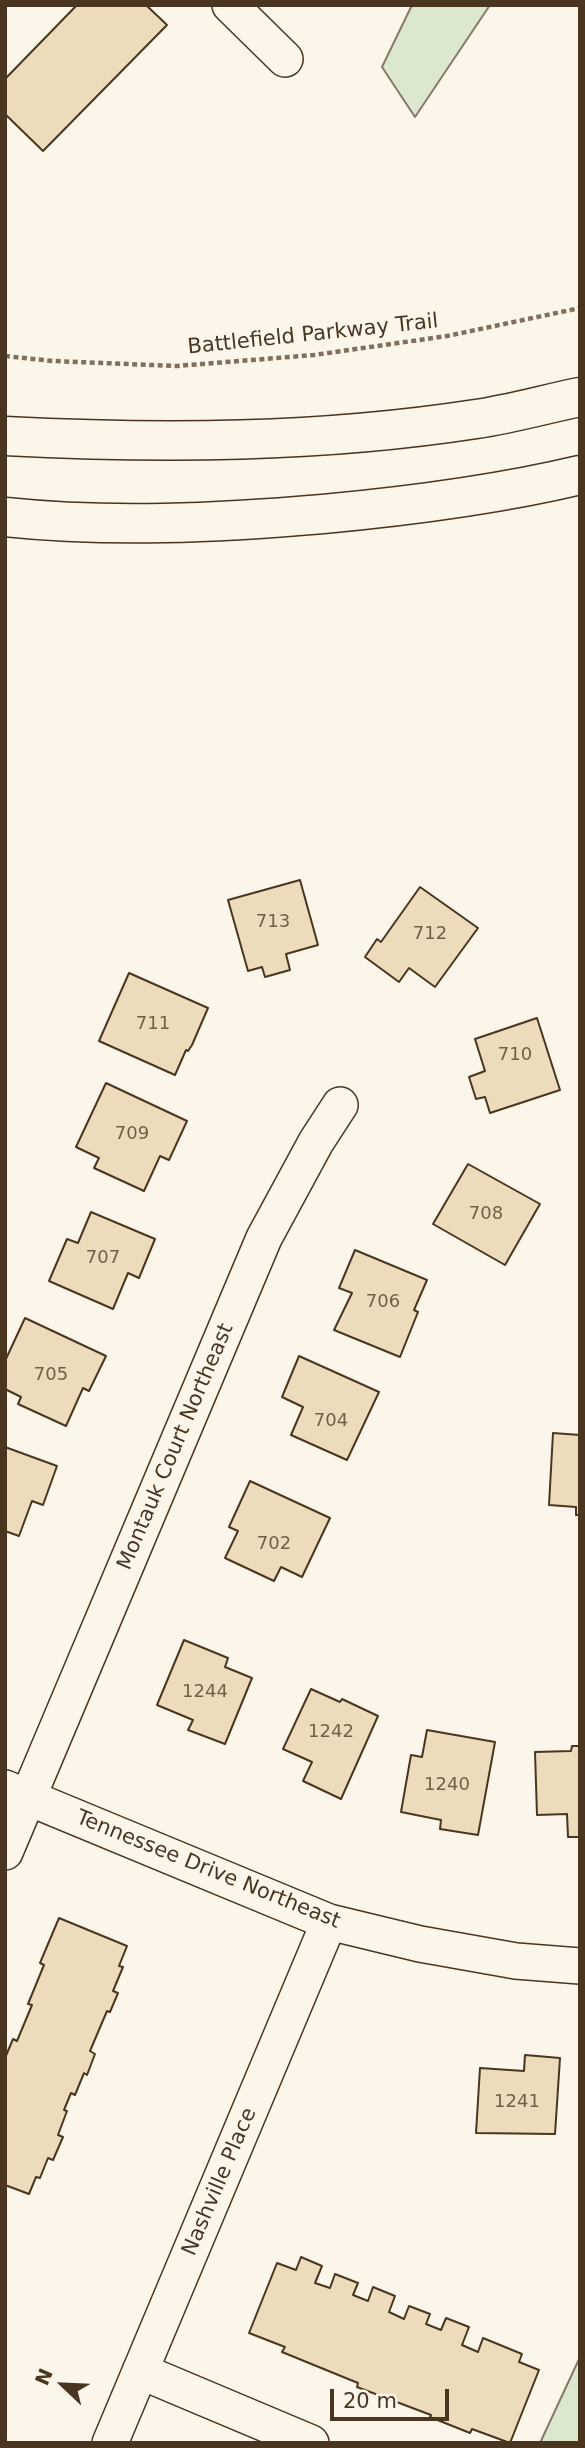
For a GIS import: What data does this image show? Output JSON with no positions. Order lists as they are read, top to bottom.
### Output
{
  "streets": {
    "street": ["Montauk Court Northeast", "Tennessee Drive Northeast", "Nashville Place"],
    "path": ["Battlefield Parkway Trail"]
  },
  "crossings": [
    ["Montauk Court Northeast", "Tennessee Drive Northeast"],
    ["Tennessee Drive Northeast", "Nashville Place"]
  ],
  "house_numbers": [
    "713",
    "712",
    "711",
    "710",
    "709",
    "708",
    "707",
    "706",
    "705",
    "704",
    "702",
    "1244",
    "1242",
    "1240",
    "1241"
  ],
  "scale_bar": "20 m",
  "north": "top left"
}
